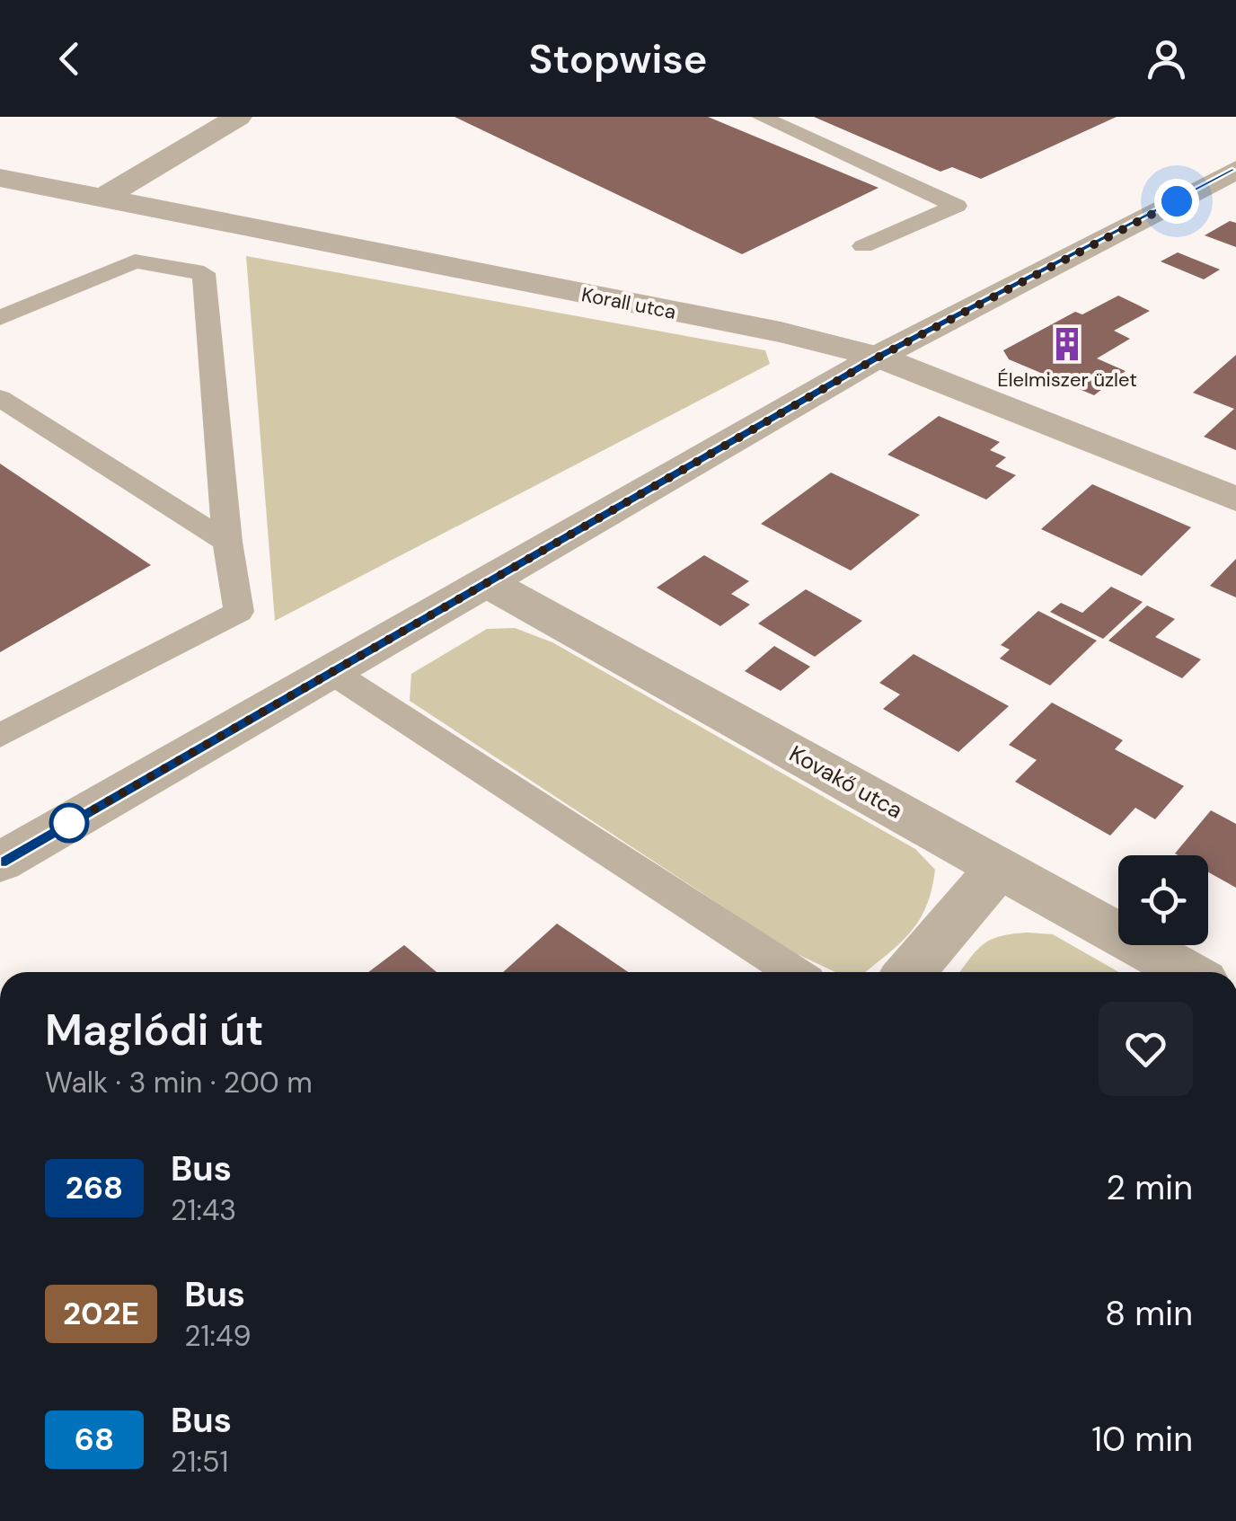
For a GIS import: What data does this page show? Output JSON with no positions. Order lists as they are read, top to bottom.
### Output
{
  "streets": {
    "street": ["Korall utca", "Kovakő utca"]
  },
  "places": {
    "building": ["Élelmiszer üzlet"]
  },
  "lines": ["bus line 268"],
  "page": {
    "header": "Stopwise",
    "heading": ["Maglódi út", "Walk · 3 min · 200 m"],
    "list": [
      {
        "mark": "268",
        "name": "Bus",
        "note": "21:43",
        "value": "2 min"
      },
      {
        "mark": "202E",
        "name": "Bus",
        "note": "21:49",
        "value": "8 min"
      },
      {
        "mark": "68",
        "name": "Bus",
        "note": "21:51",
        "value": "10 min"
      }
    ]
  }
}
